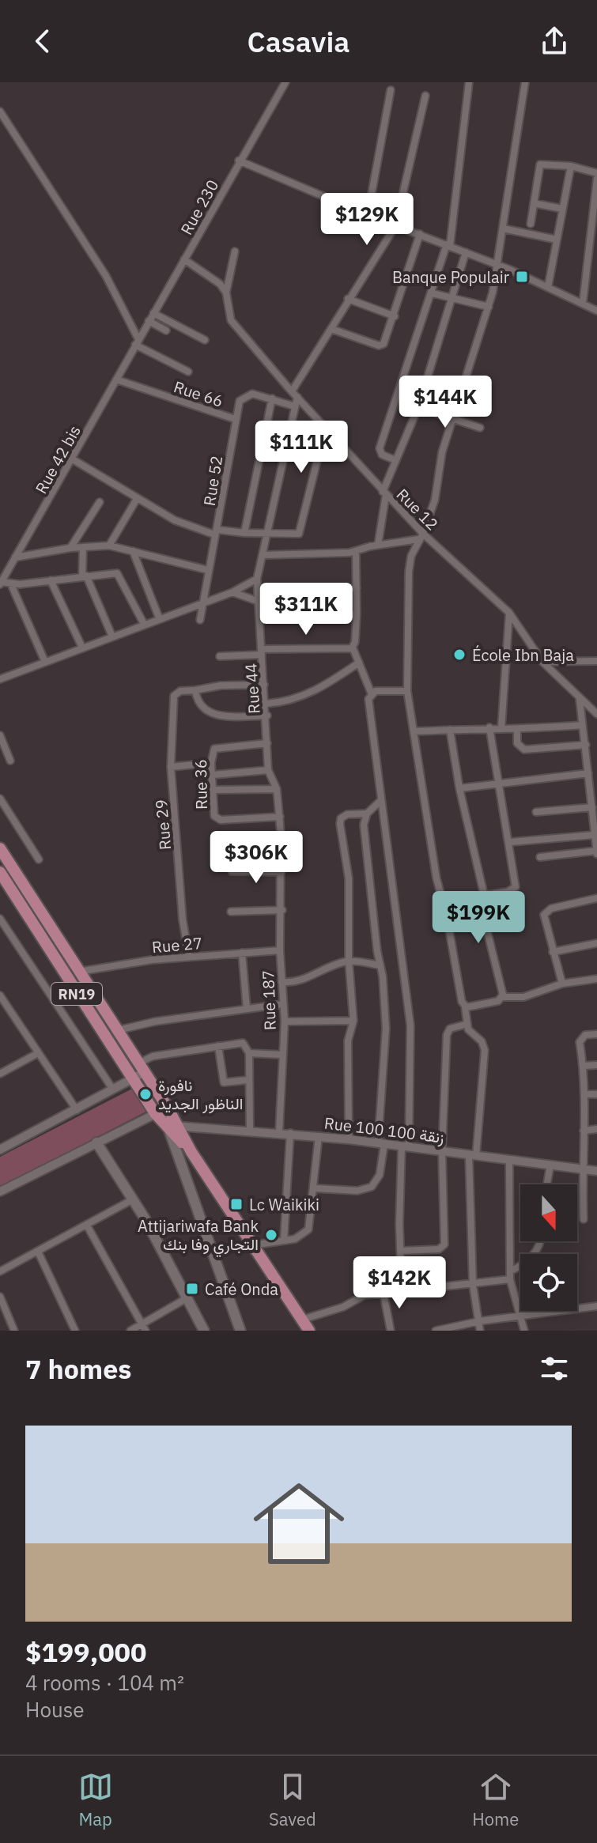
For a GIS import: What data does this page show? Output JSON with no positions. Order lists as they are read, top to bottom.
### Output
{
  "streets": {
    "main road": ["RN19"],
    "street": [
      "Rue 230",
      "Rue 66",
      "Rue 42 bis",
      "Rue 52",
      "Rue 12",
      "Rue 44",
      "Rue 36",
      "Rue 29",
      "Rue 27",
      "Rue 187",
      "Rue 100 زنقة 100"
    ]
  },
  "crossings": [
    ["Rue 230", "Rue 42 bis"],
    ["Rue 66", "Rue 42 bis"],
    ["Rue 66", "Rue 52"],
    ["Rue 66", "Rue 44"],
    ["Rue 12", "Rue 44"],
    ["Rue 44", "Rue 36"],
    ["Rue 44", "Rue 187"],
    ["Rue 29", "Rue 27"],
    ["Rue 27", "RN19"],
    ["Rue 27", "Rue 187"],
    ["RN19", "Rue 100 زنقة 100"],
    ["Rue 187", "Rue 100 زنقة 100"]
  ],
  "places": {
    "transit": ["Banque Populair", "Lc Waikiki", "Café Onda"],
    "other": ["École Ibn Baja", "نافورة الناظور الجديد", "Attijariwafa Bank التجاري وفا بنك"]
  },
  "north": "bottom",
  "page": {
    "header": "Casavia",
    "price": [
      "$129K",
      "$144K",
      "$111K",
      "$311K",
      "$306K",
      "$199K",
      "$142K"
    ],
    "heading": "7 homes",
    "list": [
      {
        "name": "$199,000",
        "note": "4 rooms · 104 m² · House"
      }
    ],
    "tabs": ["Map", "Saved", "Home"]
  }
}
